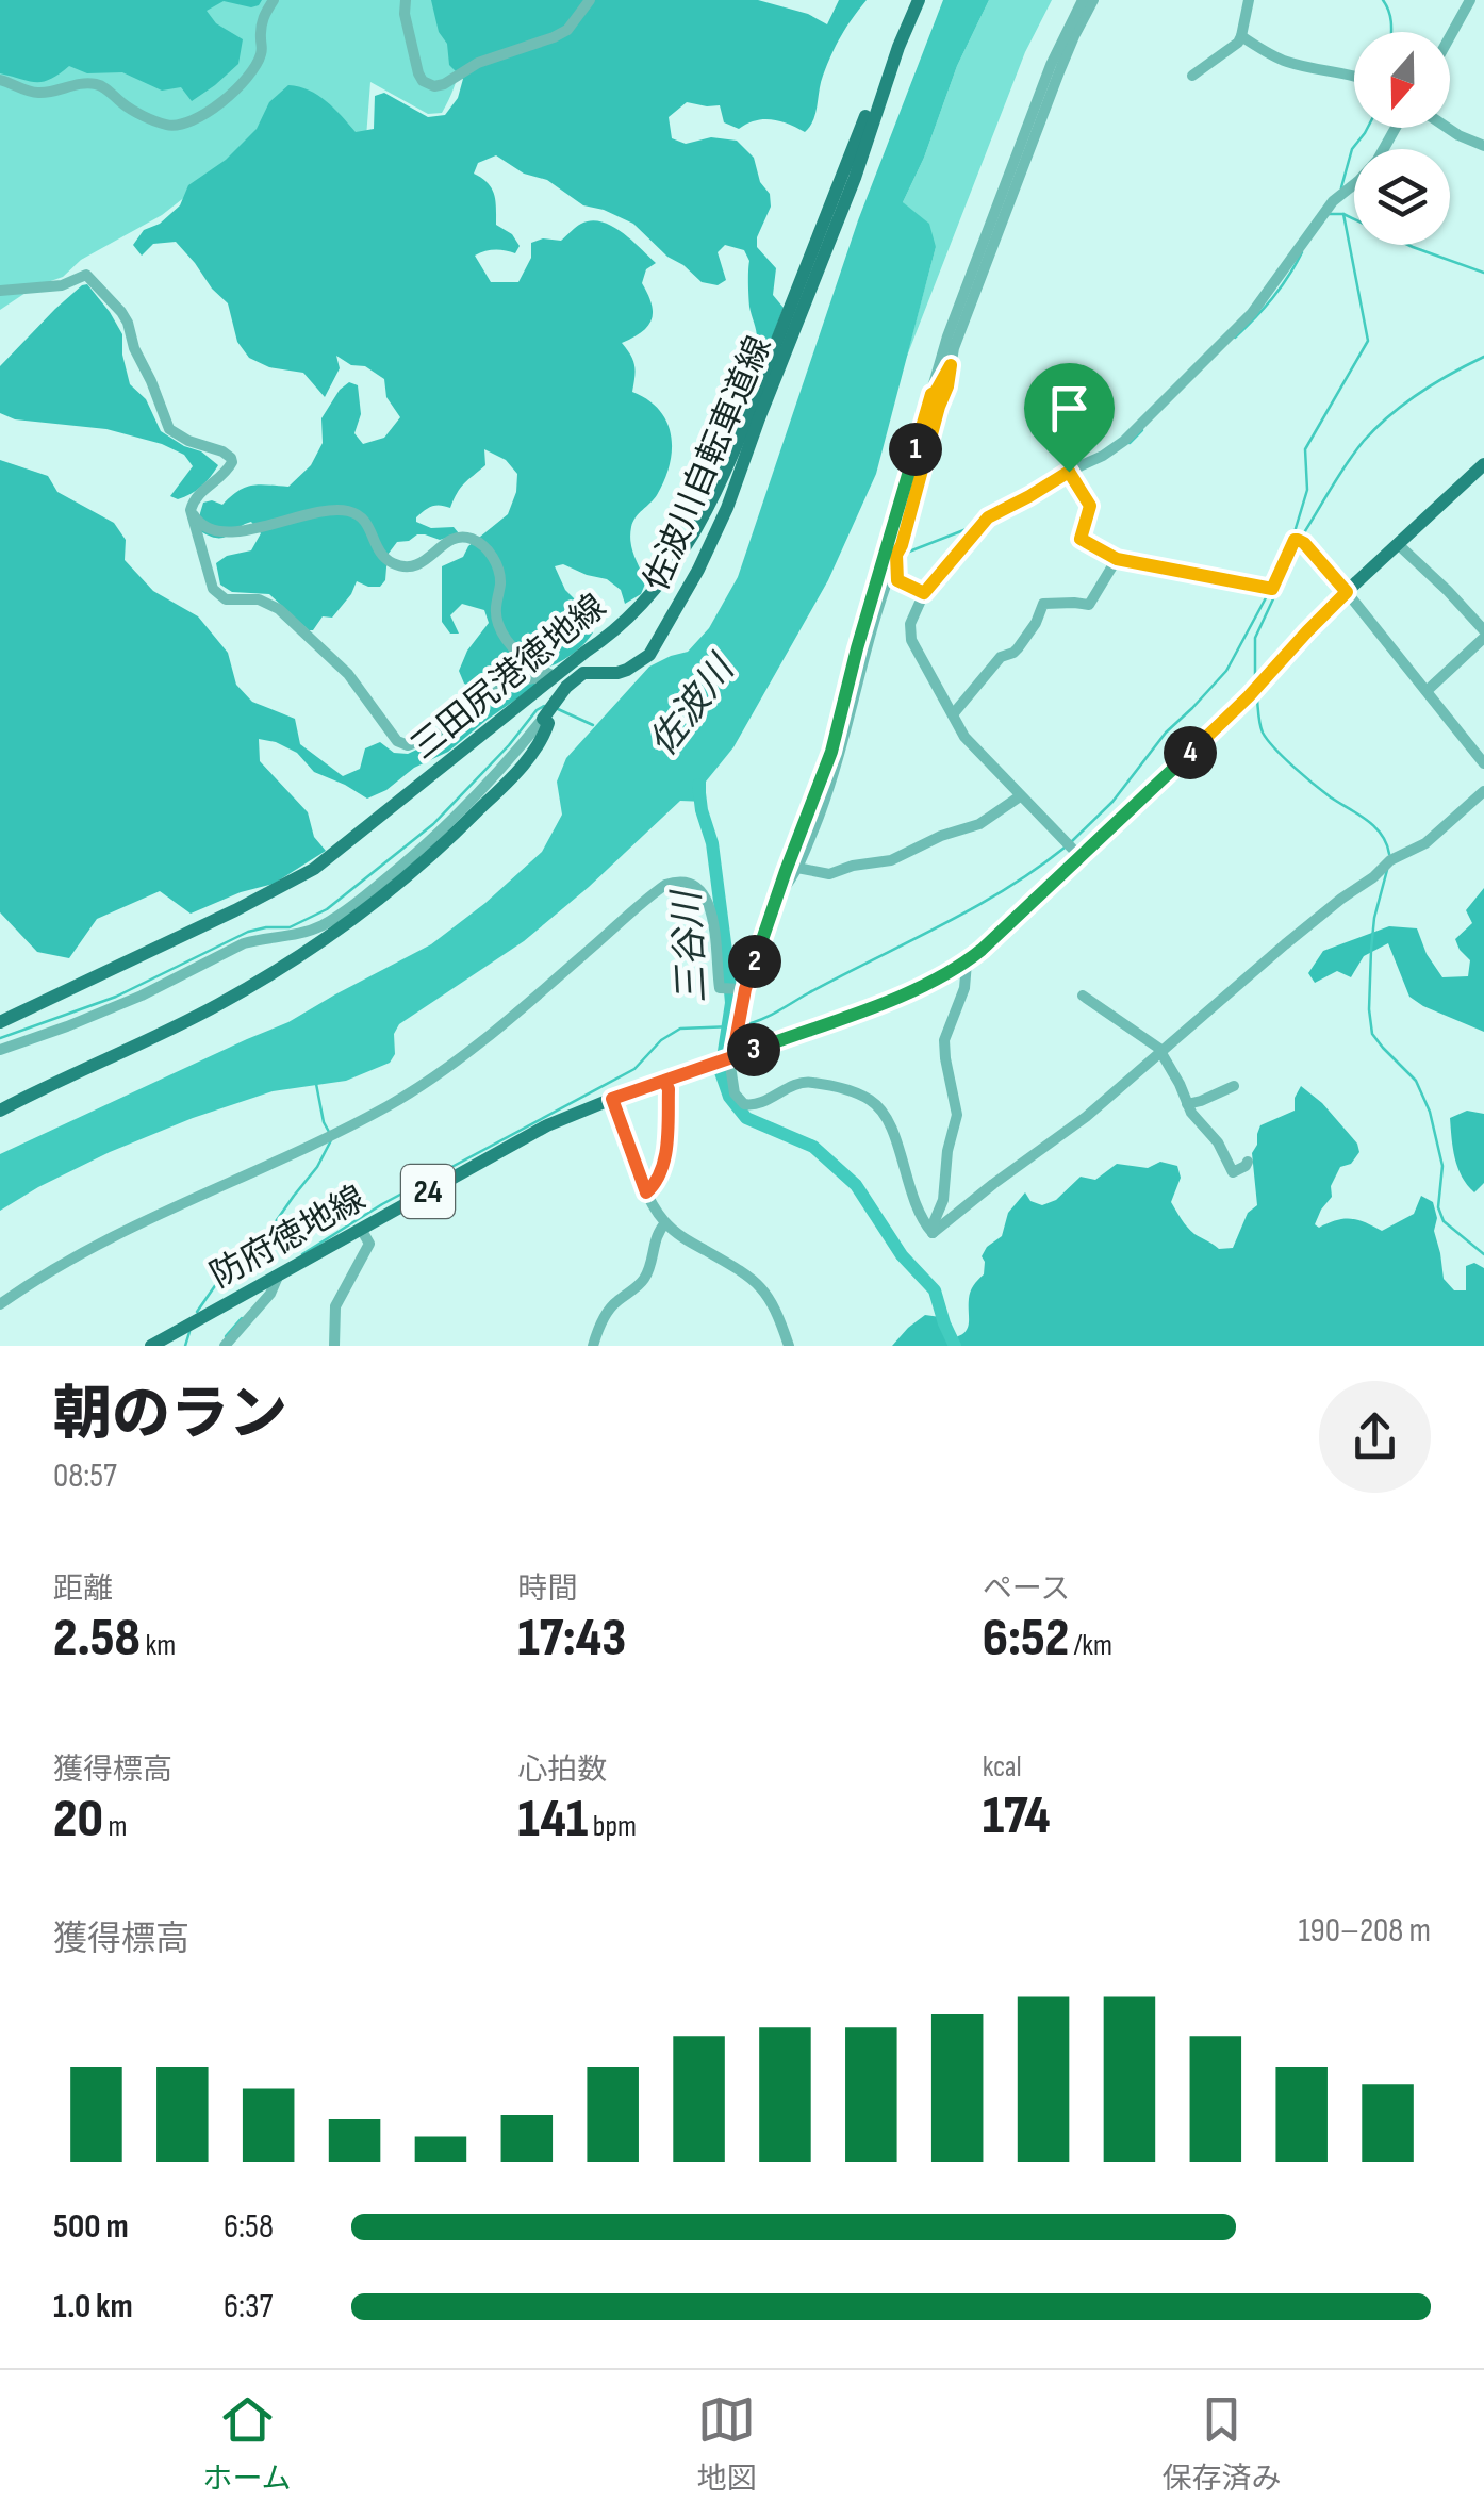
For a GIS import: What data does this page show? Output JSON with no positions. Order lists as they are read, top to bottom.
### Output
{
  "streets": {
    "main road": [
      "佐波川自転車道線",
      "三田尻港徳地線",
      "24",
      "防府徳地線"
    ]
  },
  "crossings": [
    ["佐波川自転車道線", "三田尻港徳地線"]
  ],
  "water": ["佐波川", "三谷川"],
  "north": "bottom",
  "page": {
    "pins": [
      "1",
      "4",
      "2",
      "3"
    ],
    "heading": ["朝のラン", "08:57"],
    "stats": [
      ["距離", "2.58 km"],
      ["時間", "17:43"],
      ["ペース", "6:52 /km"],
      ["獲得標高", "20 m"],
      ["心拍数", "141 bpm"],
      ["kcal", "174"]
    ],
    "chart": ["獲得標高", "190–208 m"],
    "list": [
      {
        "name": "500 m",
        "note": "6:58"
      },
      {
        "name": "1.0 km",
        "note": "6:37"
      }
    ],
    "tabs": ["ホーム", "地図", "保存済み"]
  }
}
